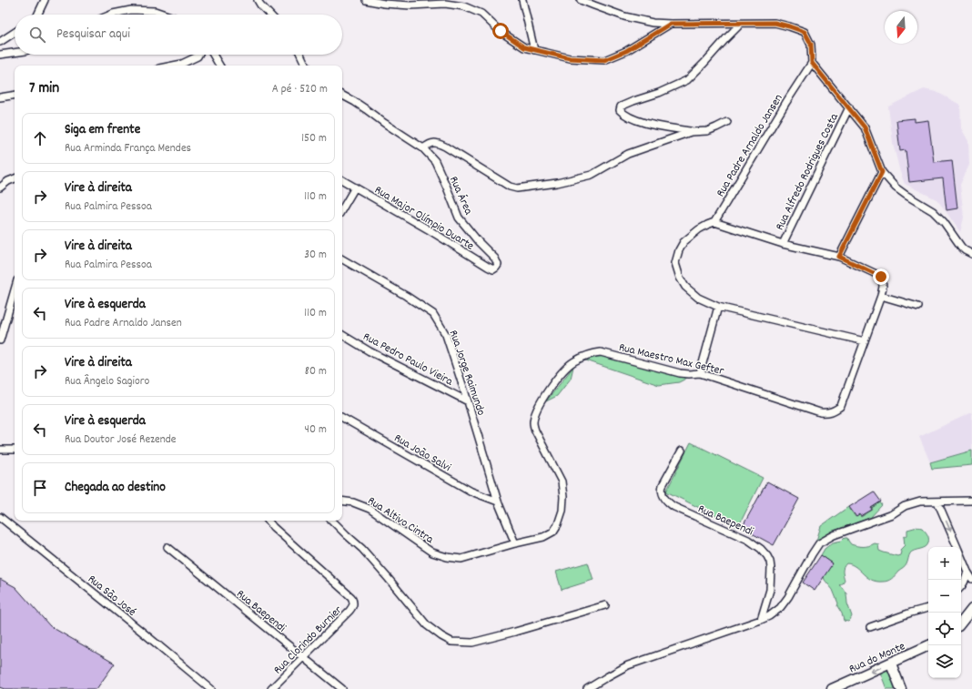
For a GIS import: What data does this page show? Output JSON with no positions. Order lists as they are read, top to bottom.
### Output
{
  "streets": {
    "main road": ["Rua do Monte"],
    "street": [
      "Rua Padre Arnaldo Jansen",
      "Rua Alfredo Rodrigues Costa",
      "Rua Área",
      "Rua Major Olímpio Duarte",
      "Rua Pedro Paulo Vieira",
      "Rua Maestro Max Gefter",
      "Rua Jorge Raimundo",
      "Rua João Salvi",
      "Rua Altivo Cintra",
      "Rua Baependi",
      "Rua São José",
      "Rua Clorindo Burnier"
    ]
  },
  "crossings": [
    ["Rua Área", "Rua Major Olímpio Duarte"],
    ["Rua Pedro Paulo Vieira", "Rua Jorge Raimundo"],
    ["Rua Maestro Max Gefter", "Rua Jorge Raimundo"],
    ["Rua Maestro Max Gefter", "Rua Altivo Cintra"],
    ["Rua Jorge Raimundo", "Rua João Salvi"],
    ["Rua Jorge Raimundo", "Rua Altivo Cintra"],
    ["Rua Baependi", "Rua Clorindo Burnier"]
  ],
  "one_way": ["Rua do Monte"],
  "north": "bottom",
  "page": {
    "search": "Pesquisar aqui",
    "heading": ["7 min", "A pé · 520 m"],
    "list": [
      ["Siga em frente", "Rua Arminda França Mendes", "150 m"],
      ["Vire à direita", "Rua Palmira Pessoa", "110 m"],
      ["Vire à direita", "Rua Palmira Pessoa", "30 m"],
      ["Vire à esquerda", "Rua Padre Arnaldo Jansen", "110 m"],
      ["Vire à direita", "Rua Ângelo Sagioro", "80 m"],
      ["Vire à esquerda", "Rua Doutor José Rezende", "40 m"],
      "Chegada ao destino"
    ],
    "map_buttons": ["+", "−"]
  }
}
